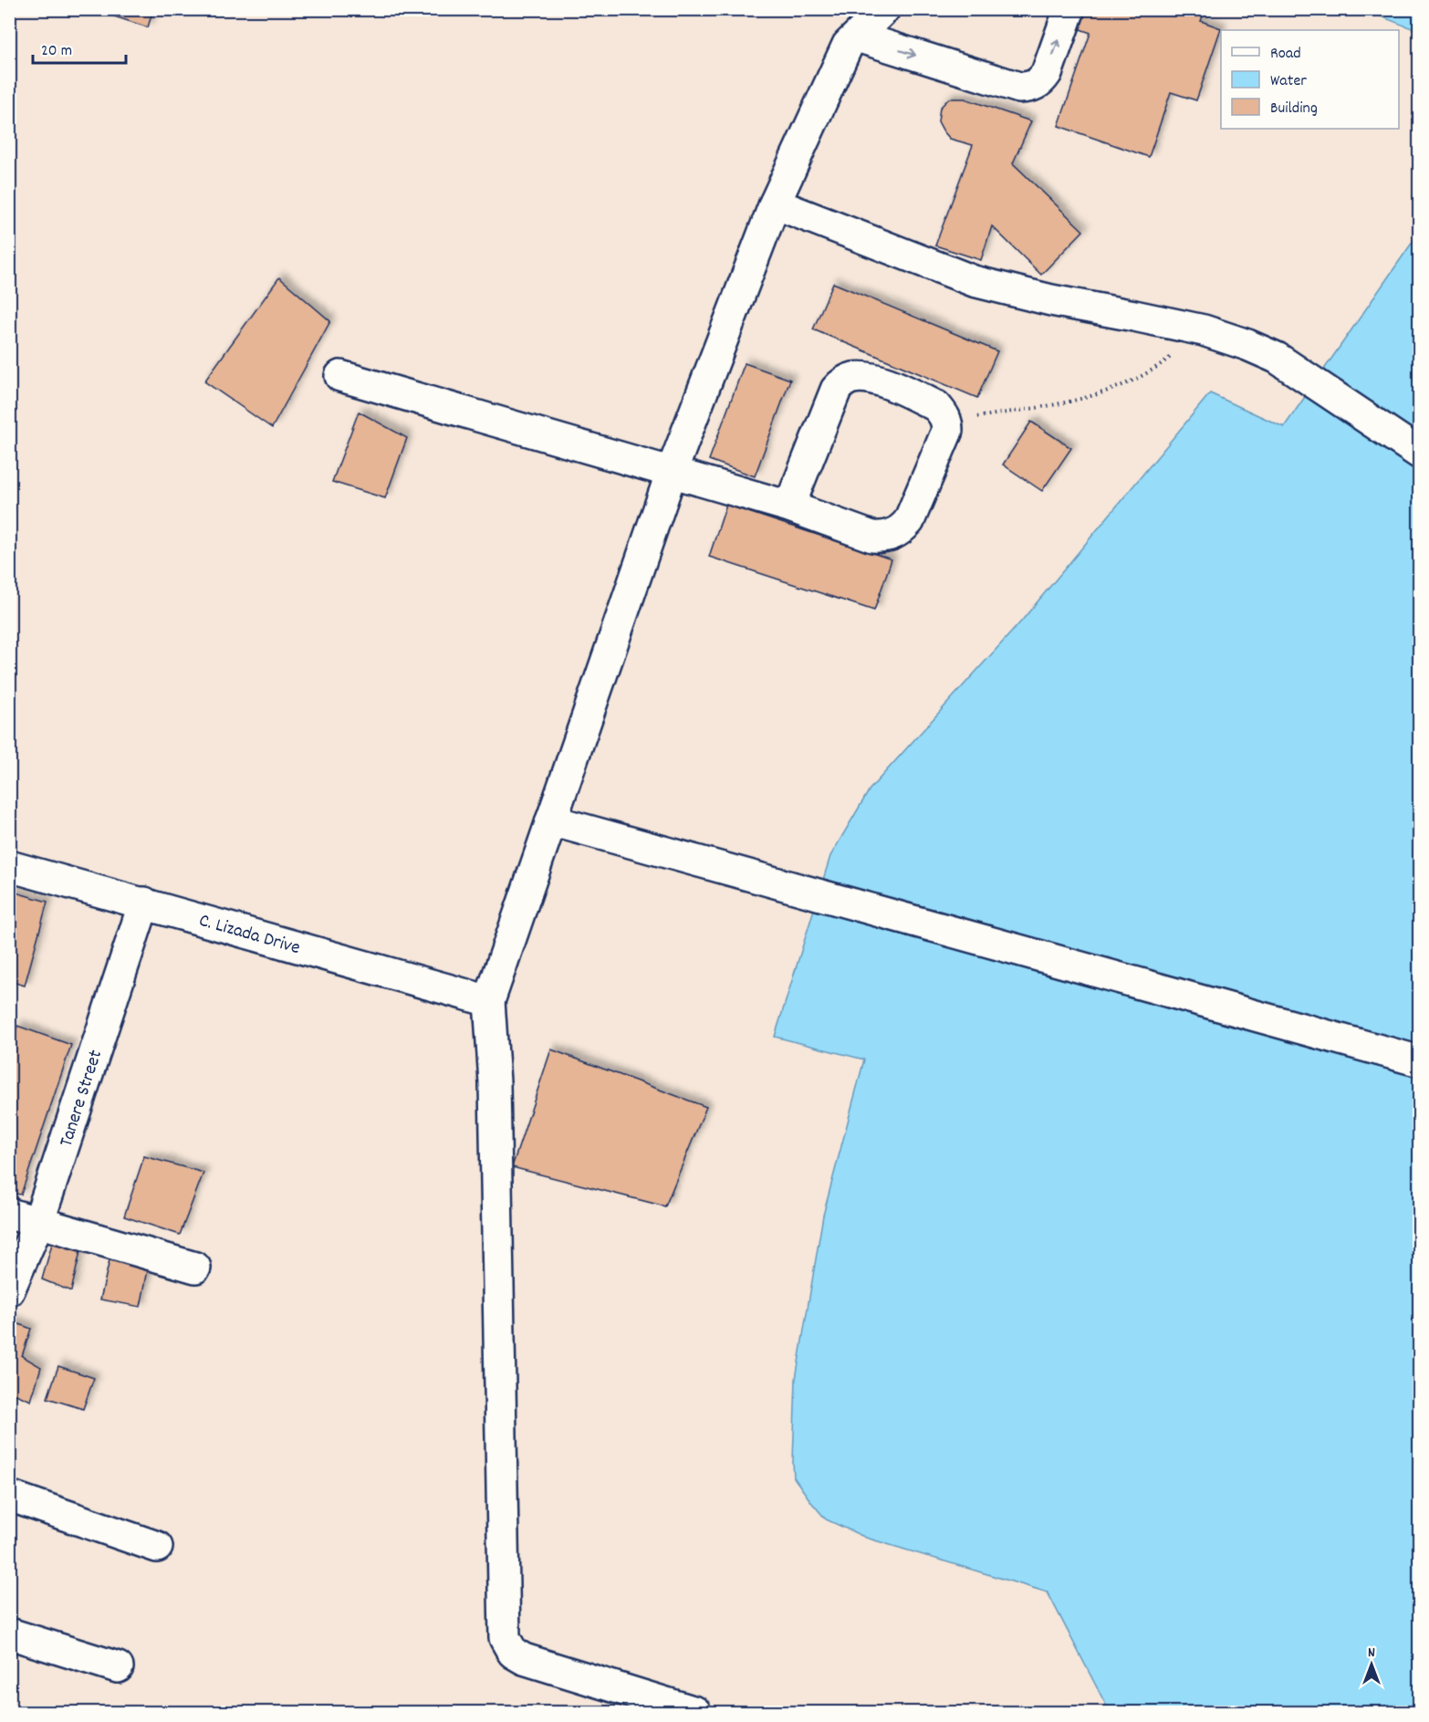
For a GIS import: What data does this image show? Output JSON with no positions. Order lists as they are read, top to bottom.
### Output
{
  "streets": {
    "street": ["C. Lizada Drive", "Tanere Street"]
  },
  "crossings": [
    ["C. Lizada Drive", "Tanere Street"]
  ],
  "legend": ["Road", "Water", "Building"],
  "scale_bar": "20 m",
  "north": "top"
}
